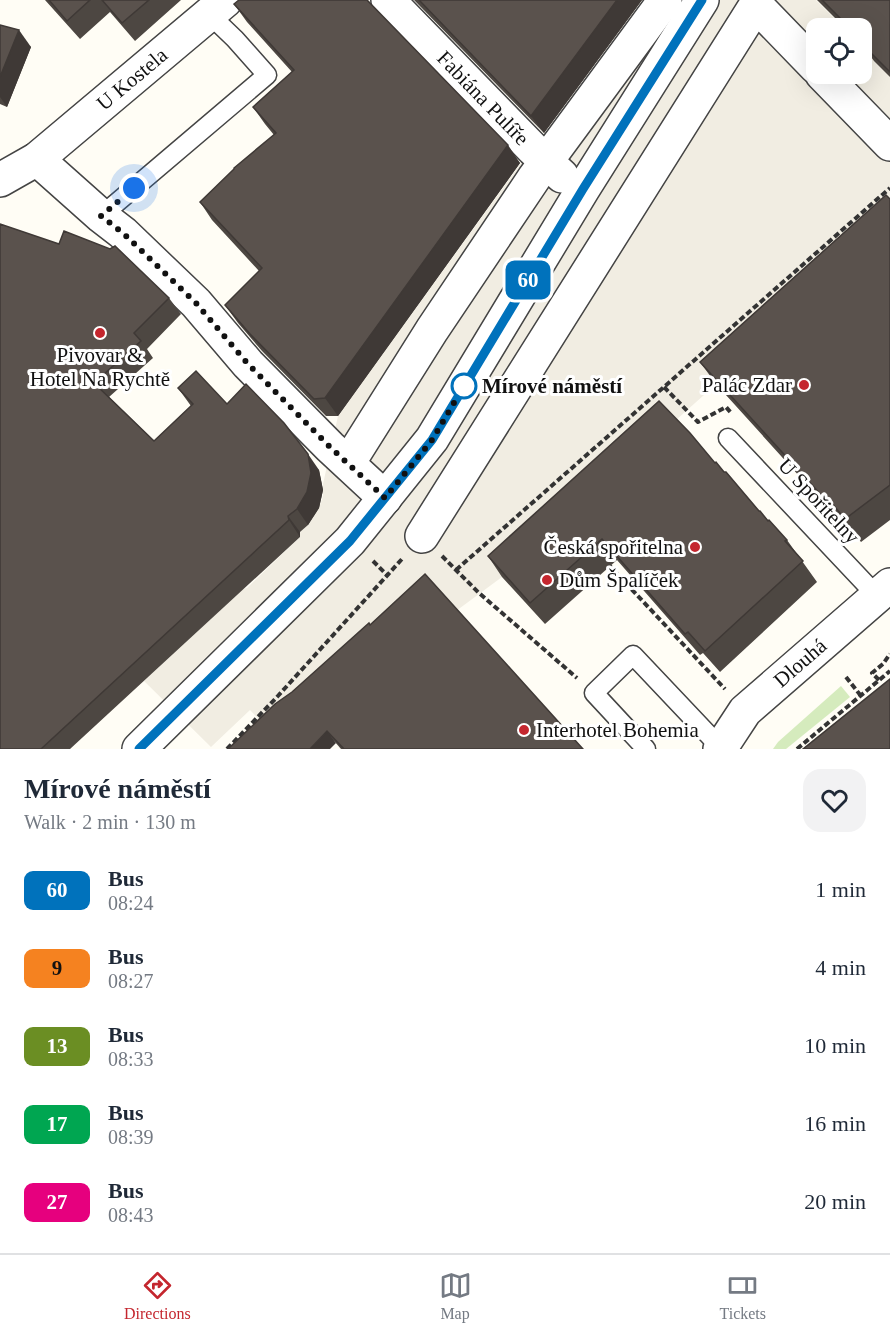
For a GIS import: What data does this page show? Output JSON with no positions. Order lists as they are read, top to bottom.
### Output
{
  "streets": {
    "street": ["U Kostela", "Fabiána Pulíře", "Dlouhá"],
    "lane": ["U Spořitelny"]
  },
  "crossings": [
    ["U Spořitelny", "Dlouhá"]
  ],
  "places": [
    "Pivovar & Hotel Na Rychtě",
    "Palác Zdar",
    "Mírové náměstí",
    "Česká spořitelna",
    "Dům Špalíček",
    "Interhotel Bohemia"
  ],
  "lines": ["bus line 60"],
  "page": {
    "on_map": "60",
    "heading": ["Mírové náměstí", "Walk · 2 min · 130 m"],
    "list": [
      {
        "mark": "60",
        "name": "Bus",
        "note": "08:24",
        "value": "1 min"
      },
      {
        "mark": "9",
        "name": "Bus",
        "note": "08:27",
        "value": "4 min"
      },
      {
        "mark": "13",
        "name": "Bus",
        "note": "08:33",
        "value": "10 min"
      },
      {
        "mark": "17",
        "name": "Bus",
        "note": "08:39",
        "value": "16 min"
      },
      {
        "mark": "27",
        "name": "Bus",
        "note": "08:43",
        "value": "20 min"
      }
    ],
    "tabs": ["Directions", "Map", "Tickets"]
  }
}
